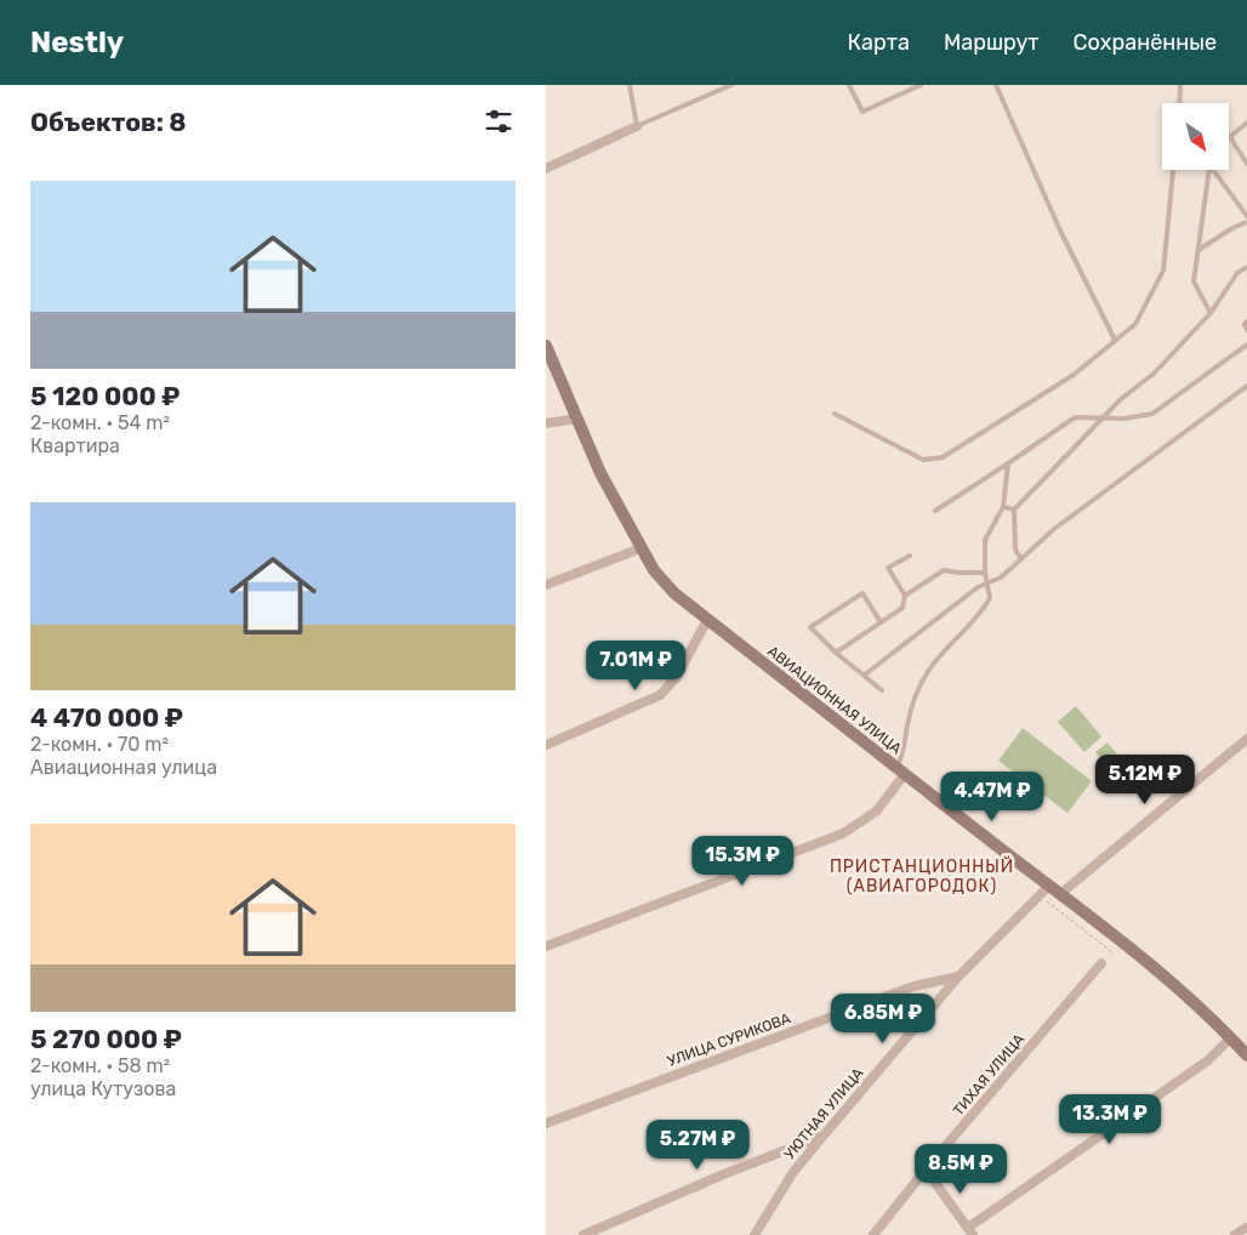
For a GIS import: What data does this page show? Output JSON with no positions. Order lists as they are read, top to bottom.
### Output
{
  "streets": {
    "street": [
      "АВИАЦИОННАЯ УЛИЦА",
      "УЛИЦА СУРИКОВА",
      "ТИХАЯ УЛИЦА",
      "УЮТНАЯ УЛИЦА"
    ]
  },
  "crossings": [
    ["АВИАЦИОННАЯ УЛИЦА", "УЮТНАЯ УЛИЦА"],
    ["УЛИЦА СУРИКОВА", "УЮТНАЯ УЛИЦА"]
  ],
  "districts": ["ПРИСТАНЦИОННЫЙ (АВИАГОРОДОК)"],
  "north": "bottom right",
  "page": {
    "header": "Nestly",
    "nav": ["Карта", "Маршрут", "Сохранённые"],
    "heading": "Объектов: 8",
    "list": [
      {
        "name": "5 120 000 ₽",
        "note": "2-комн. · 54 m² · Квартира"
      },
      {
        "name": "4 470 000 ₽",
        "note": "2-комн. · 70 m² · Авиационная улица"
      },
      {
        "name": "5 270 000 ₽",
        "note": "2-комн. · 58 m² · улица Кутузова"
      }
    ],
    "price": [
      "7.01M ₽",
      "5.12M ₽",
      "4.47M ₽",
      "15.3M ₽",
      "6.85M ₽",
      "13.3M ₽",
      "5.27M ₽",
      "8.5M ₽"
    ]
  }
}
